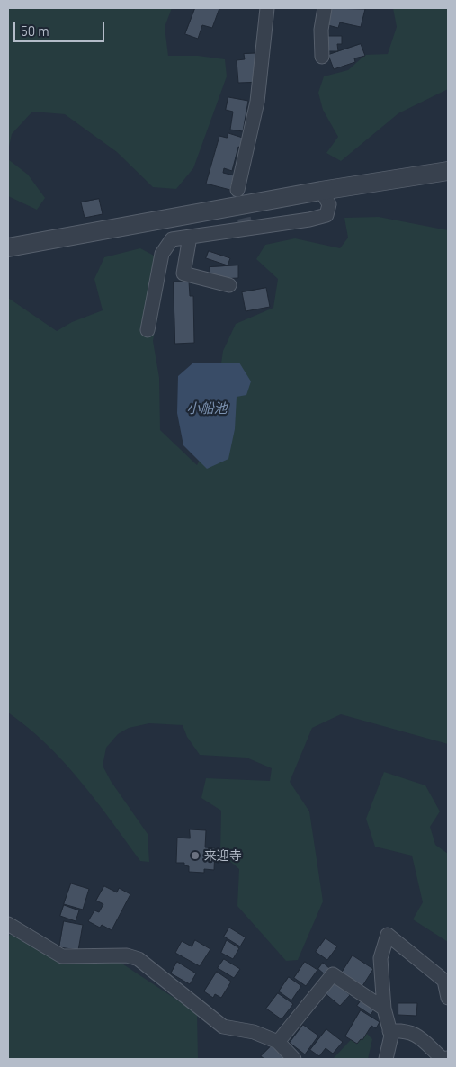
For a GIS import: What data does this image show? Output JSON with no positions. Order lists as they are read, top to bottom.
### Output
{
  "water": ["小船池"],
  "places": ["来迎寺"],
  "scale_bar": "50 m"
}
